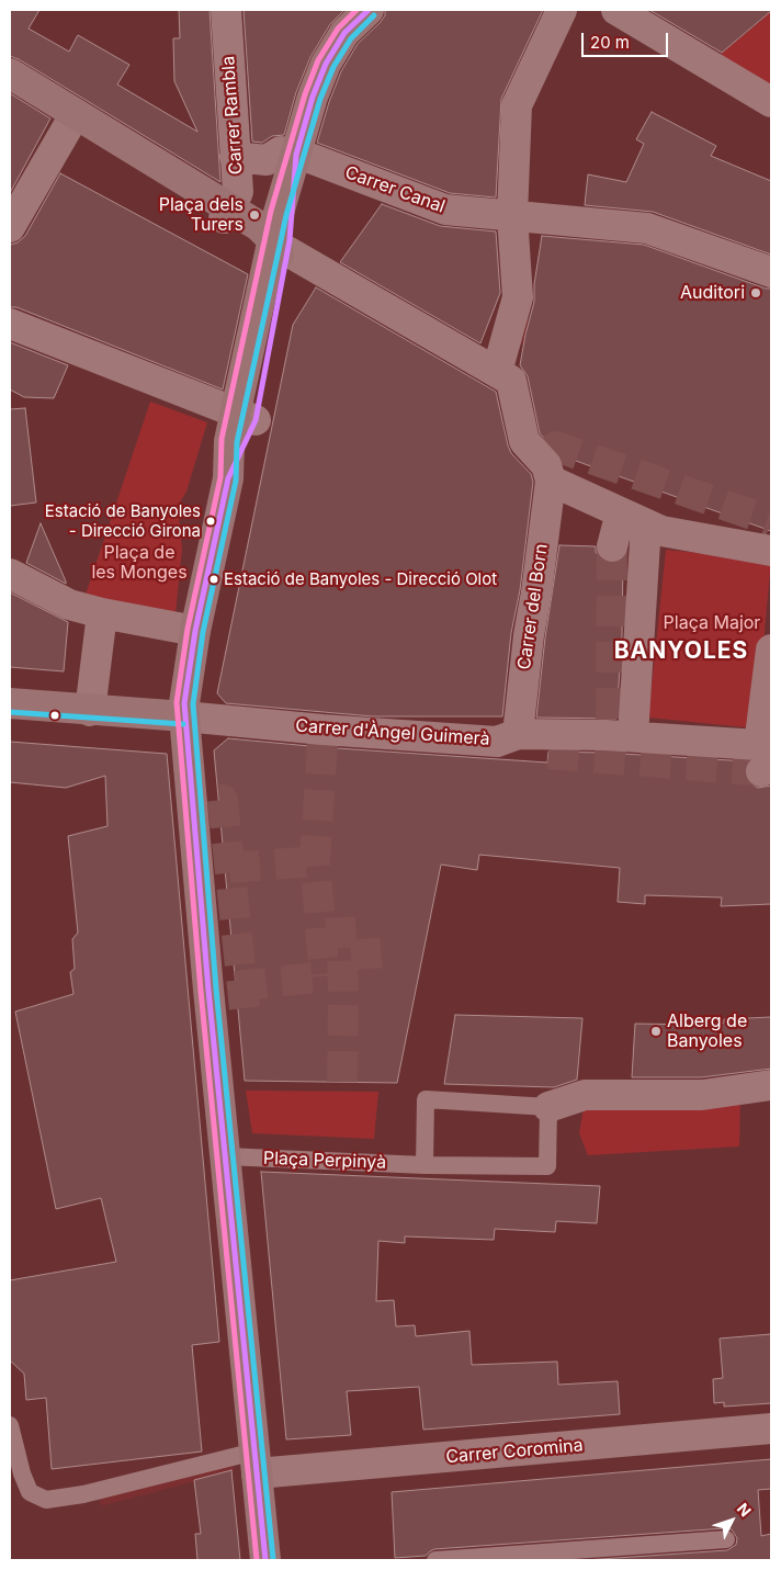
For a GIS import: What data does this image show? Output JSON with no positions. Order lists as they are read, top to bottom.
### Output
{
  "streets": {
    "street": [
      "Carrer Rambla",
      "Carrer Canal",
      "Carrer del Born",
      "Carrer d'Àngel Guimerà",
      "Carrer Coromina"
    ],
    "lane": ["Plaça Perpinyà"]
  },
  "crossings": [
    ["Carrer del Born", "Carrer d'Àngel Guimerà"]
  ],
  "districts": ["BANYOLES"],
  "parks": ["Plaça de les Monges", "Plaça Major"],
  "places": [
    "Plaça dels Turers",
    "Auditori",
    "Estació de Banyoles - Direcció Girona",
    "Estació de Banyoles - Direcció Olot",
    "Alberg de Banyoles"
  ],
  "scale_bar": "20 m",
  "north": "top right"
}
